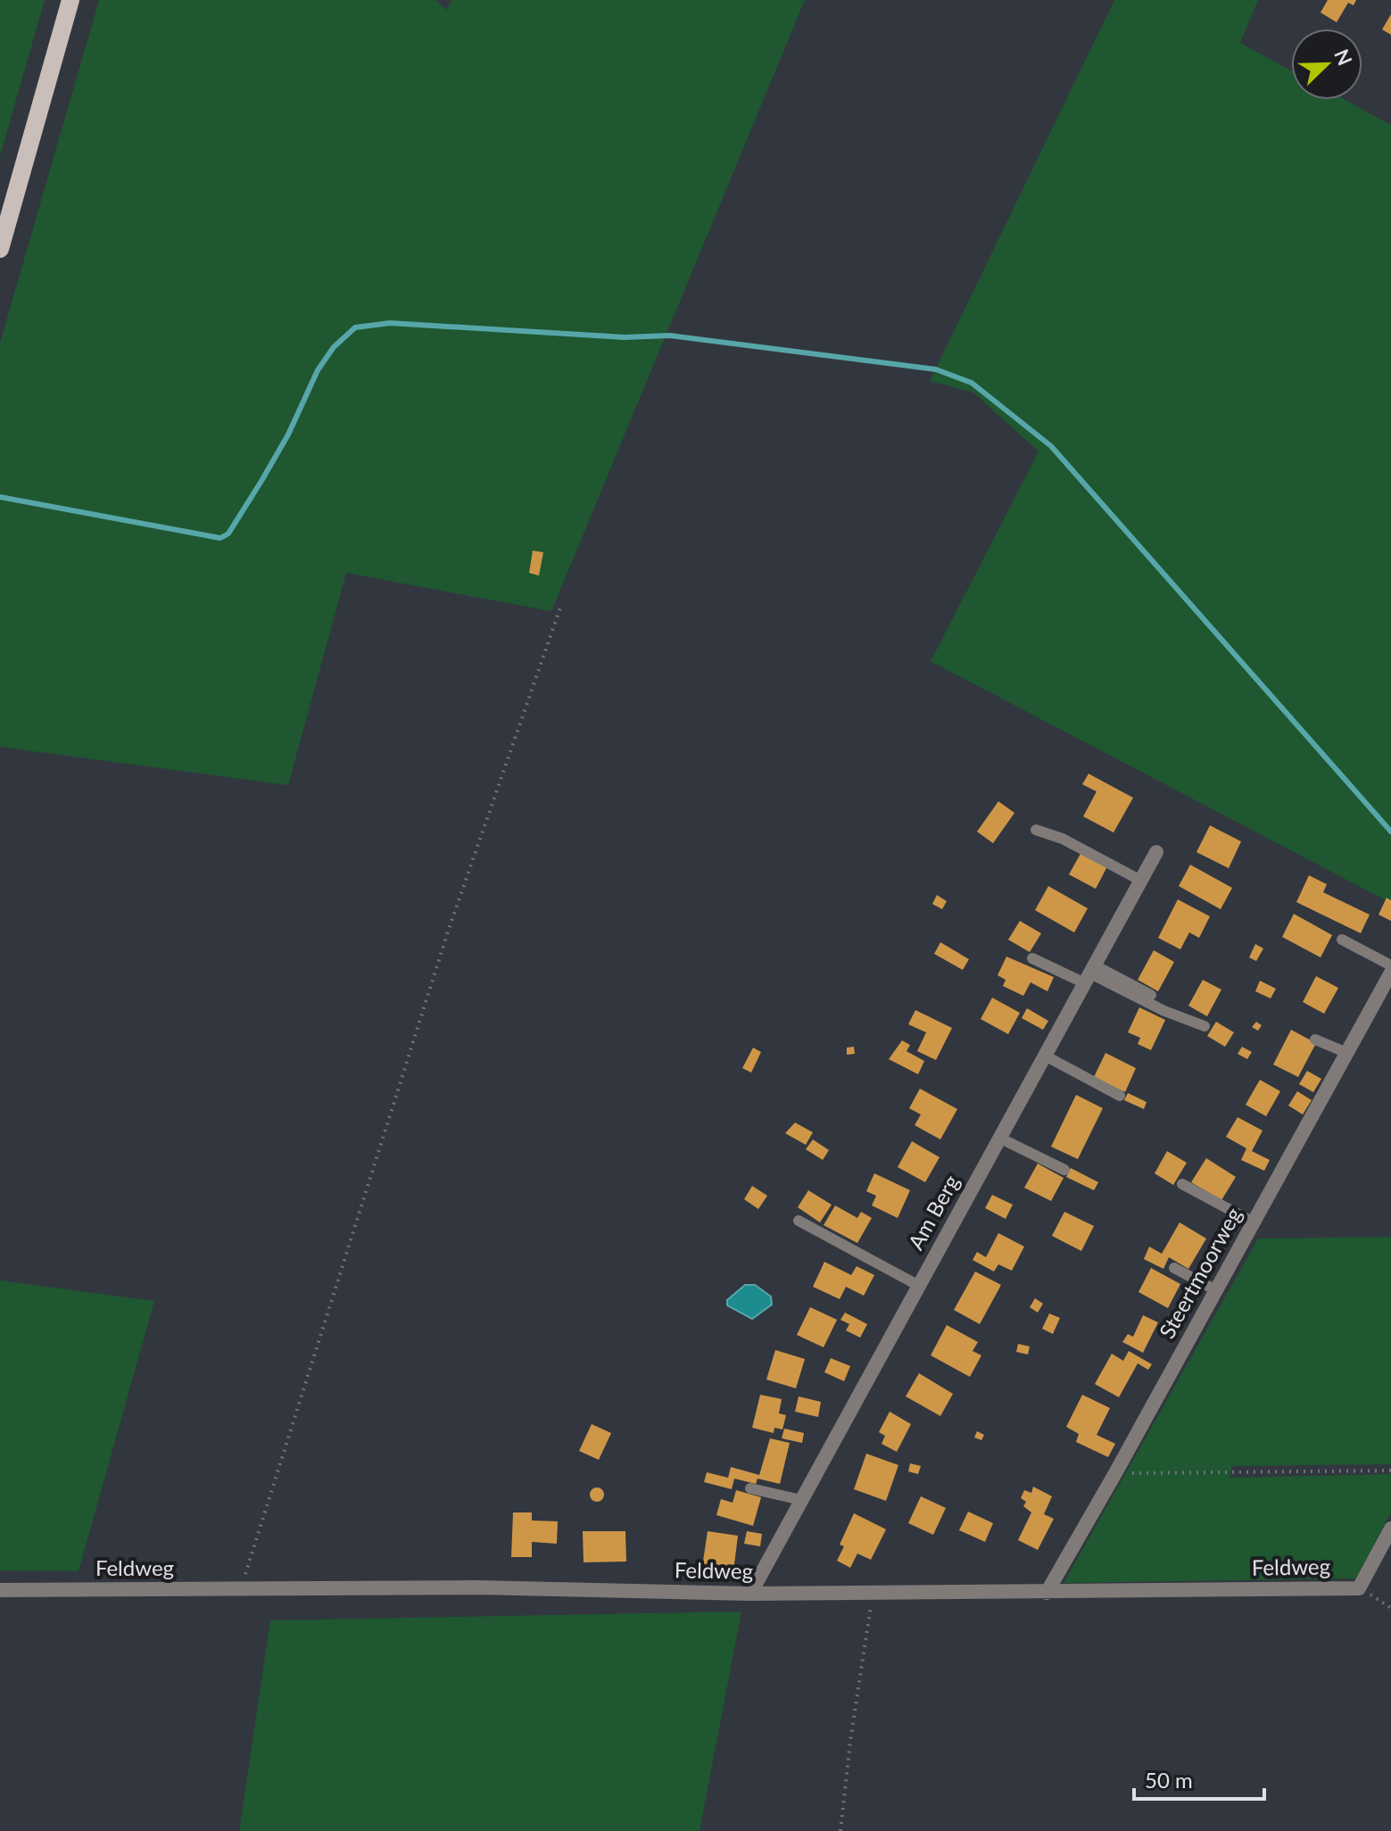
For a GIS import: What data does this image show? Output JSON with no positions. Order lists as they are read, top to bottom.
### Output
{
  "streets": {
    "street": ["Am Berg", "Steertmoorweg", "Feldweg"]
  },
  "crossings": [
    ["Am Berg", "Feldweg"],
    ["Steertmoorweg", "Feldweg"]
  ],
  "scale_bar": "50 m",
  "north": "top right"
}
